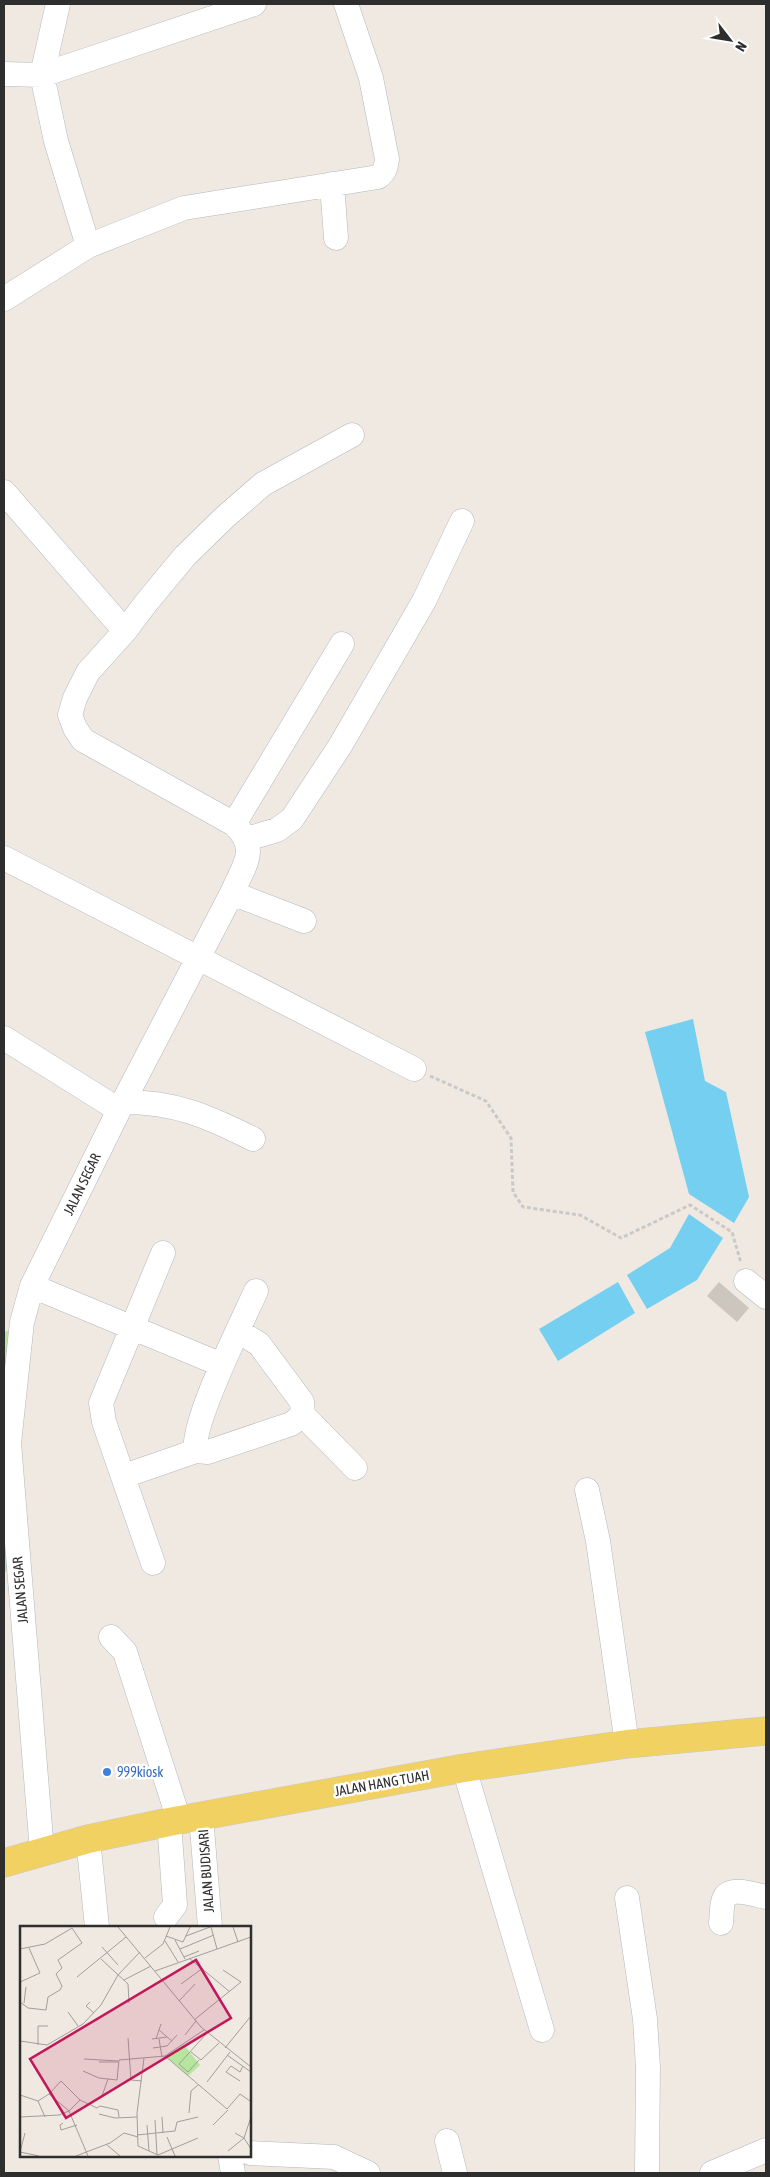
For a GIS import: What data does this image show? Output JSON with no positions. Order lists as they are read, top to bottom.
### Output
{
  "streets": {
    "main road": ["JALAN HANG TUAH"],
    "street": ["JALAN SEGAR", "JALAN BUDISARI"]
  },
  "crossings": [
    ["JALAN SEGAR", "JALAN HANG TUAH"],
    ["JALAN HANG TUAH", "JALAN BUDISARI"]
  ],
  "places": ["999kiosk"],
  "north": "bottom right"
}
